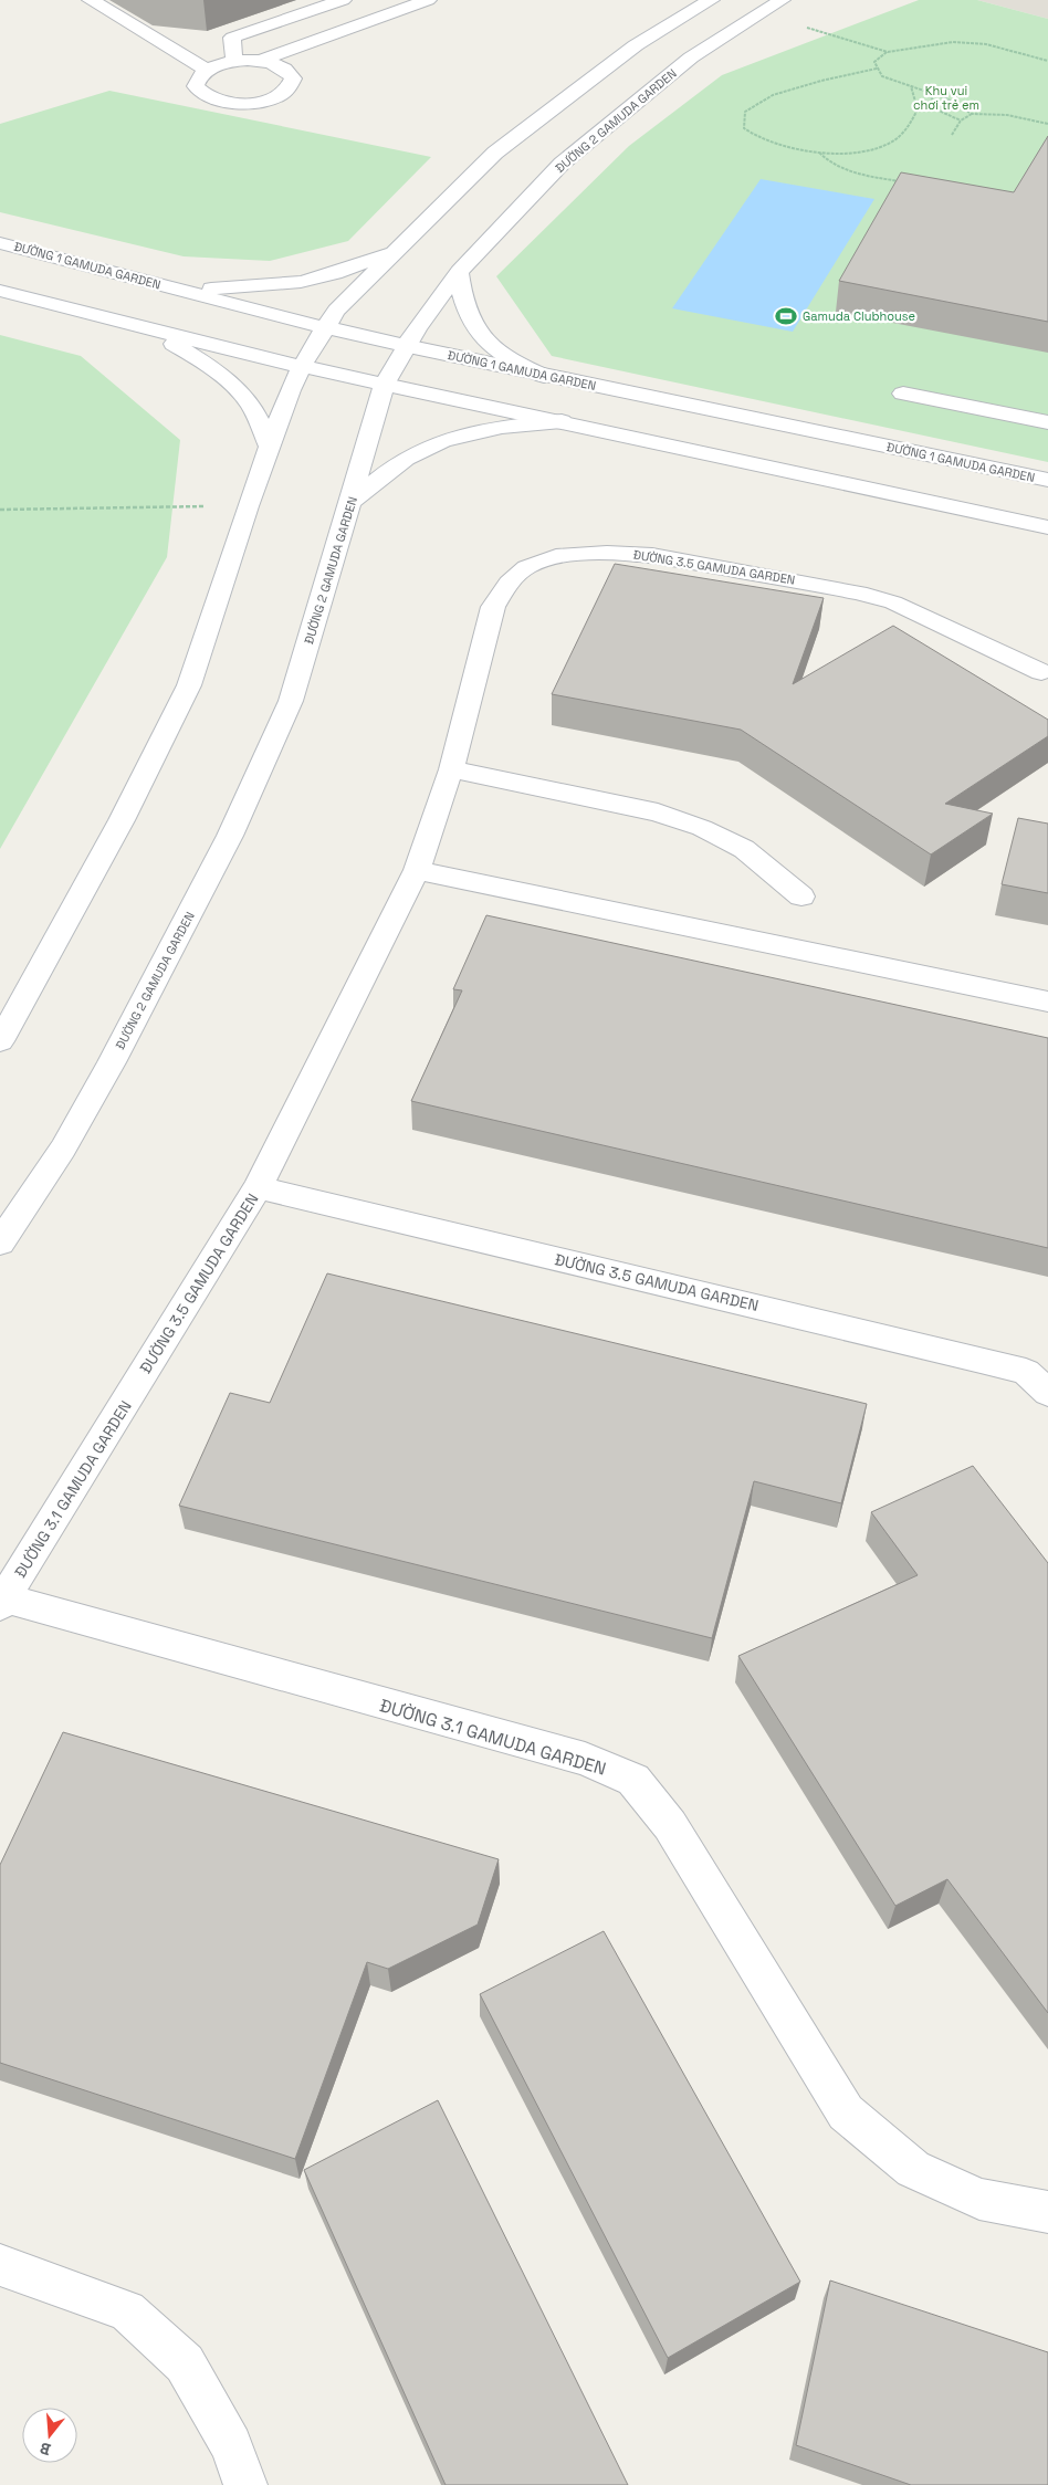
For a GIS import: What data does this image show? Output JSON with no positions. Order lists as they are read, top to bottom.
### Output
{
  "streets": {
    "street": [
      "ĐƯỜNG 2 GAMUDA GARDEN",
      "ĐƯỜNG 1 GAMUDA GARDEN",
      "ĐƯỜNG 3.5 GAMUDA GARDEN",
      "ĐƯỜNG 3.1 GAMUDA GARDEN"
    ]
  },
  "crossings": [
    ["ĐƯỜNG 2 GAMUDA GARDEN", "ĐƯỜNG 1 GAMUDA GARDEN"],
    ["ĐƯỜNG 3.5 GAMUDA GARDEN", "ĐƯỜNG 3.1 GAMUDA GARDEN"]
  ],
  "parks": ["Khu vui chơi trẻ em"],
  "places": {
    "sports": ["Gamuda Clubhouse"]
  },
  "north": "bottom"
}
